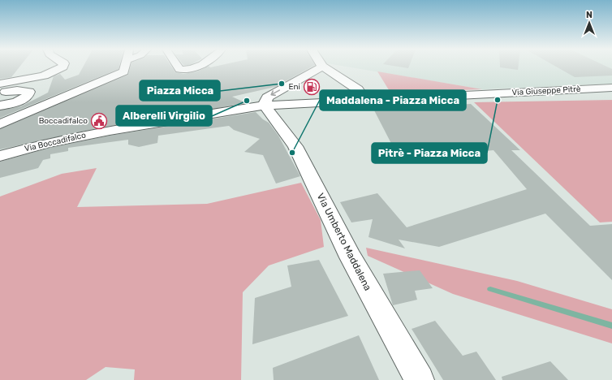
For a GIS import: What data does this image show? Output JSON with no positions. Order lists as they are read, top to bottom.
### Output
{
  "streets": {
    "street": ["Via Giuseppe Pitrè", "Via Boccadifalco", "Via Umberto Maddalena"]
  },
  "crossings": [
    ["Via Giuseppe Pitrè", "Via Boccadifalco"],
    ["Via Giuseppe Pitrè", "Via Umberto Maddalena"],
    ["Via Boccadifalco", "Via Umberto Maddalena"]
  ],
  "places": {
    "other": [
      "Piazza Micca",
      "Pitrè - Piazza Micca",
      "Alberelli Virgilio",
      "Maddalena - Piazza Micca"
    ],
    "fuel station": ["Eni"],
    "public building": ["Boccadifalco"]
  },
  "north": "top"
}
